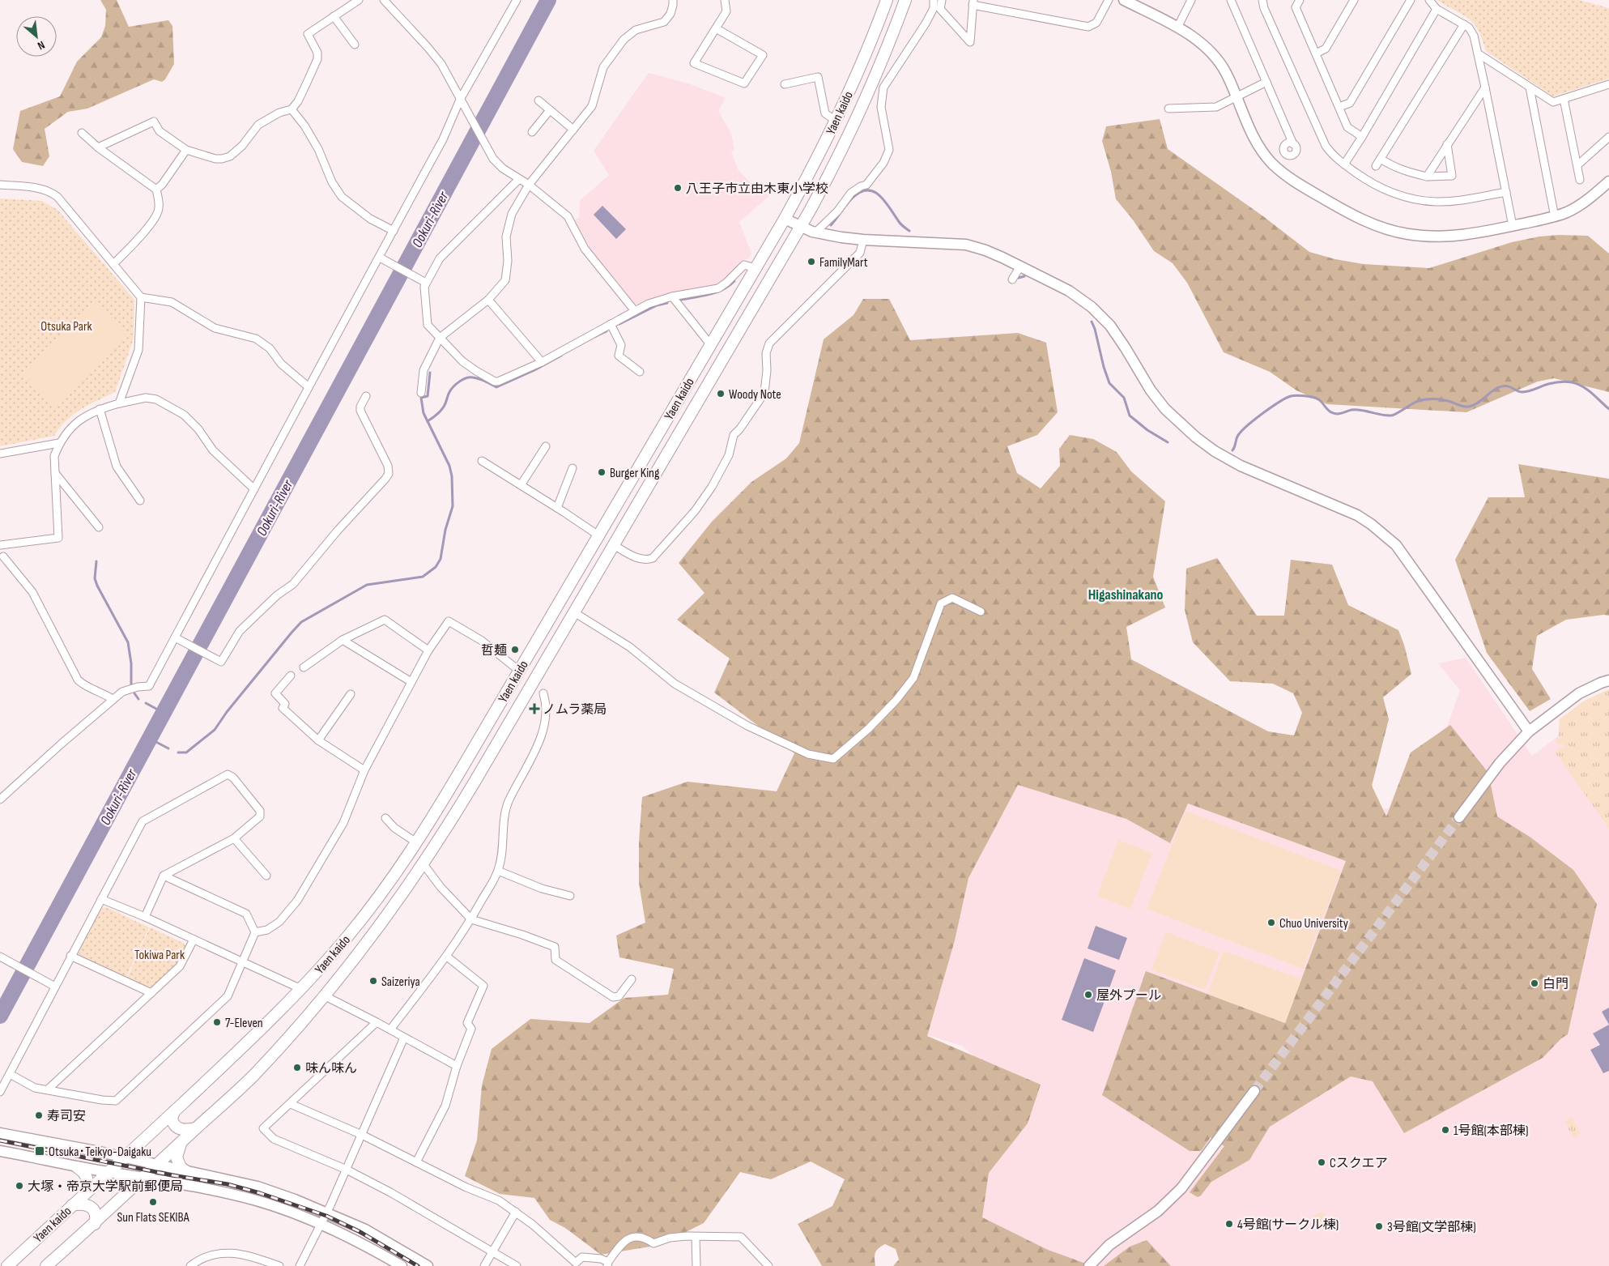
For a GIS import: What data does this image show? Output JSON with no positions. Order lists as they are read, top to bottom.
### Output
{
  "streets": {
    "main road": ["Yaen kaido"]
  },
  "districts": ["Higashinakano"],
  "water": ["Ookuri-River"],
  "parks": ["Otsuka Park", "Tokiwa Park"],
  "places": {
    "other": [
      "八王子市立由木東小学校",
      "FamilyMart",
      "Woody Note",
      "Burger King",
      "哲麺",
      "Chuo University",
      "Saizeriya",
      "白門",
      "屋外プール",
      "7-Eleven",
      "味ん味ん",
      "寿司安",
      "1号館(本部棟)",
      "Cスクエア",
      "大塚・帝京大学駅前郵便局",
      "Sun Flats SEKIBA",
      "4号館(サークル棟)",
      "3号館(文学部棟)"
    ],
    "health": ["ノムラ薬局"],
    "transit": ["Otsuka･Teikyo-Daigaku"]
  },
  "north": "bottom right"
}
